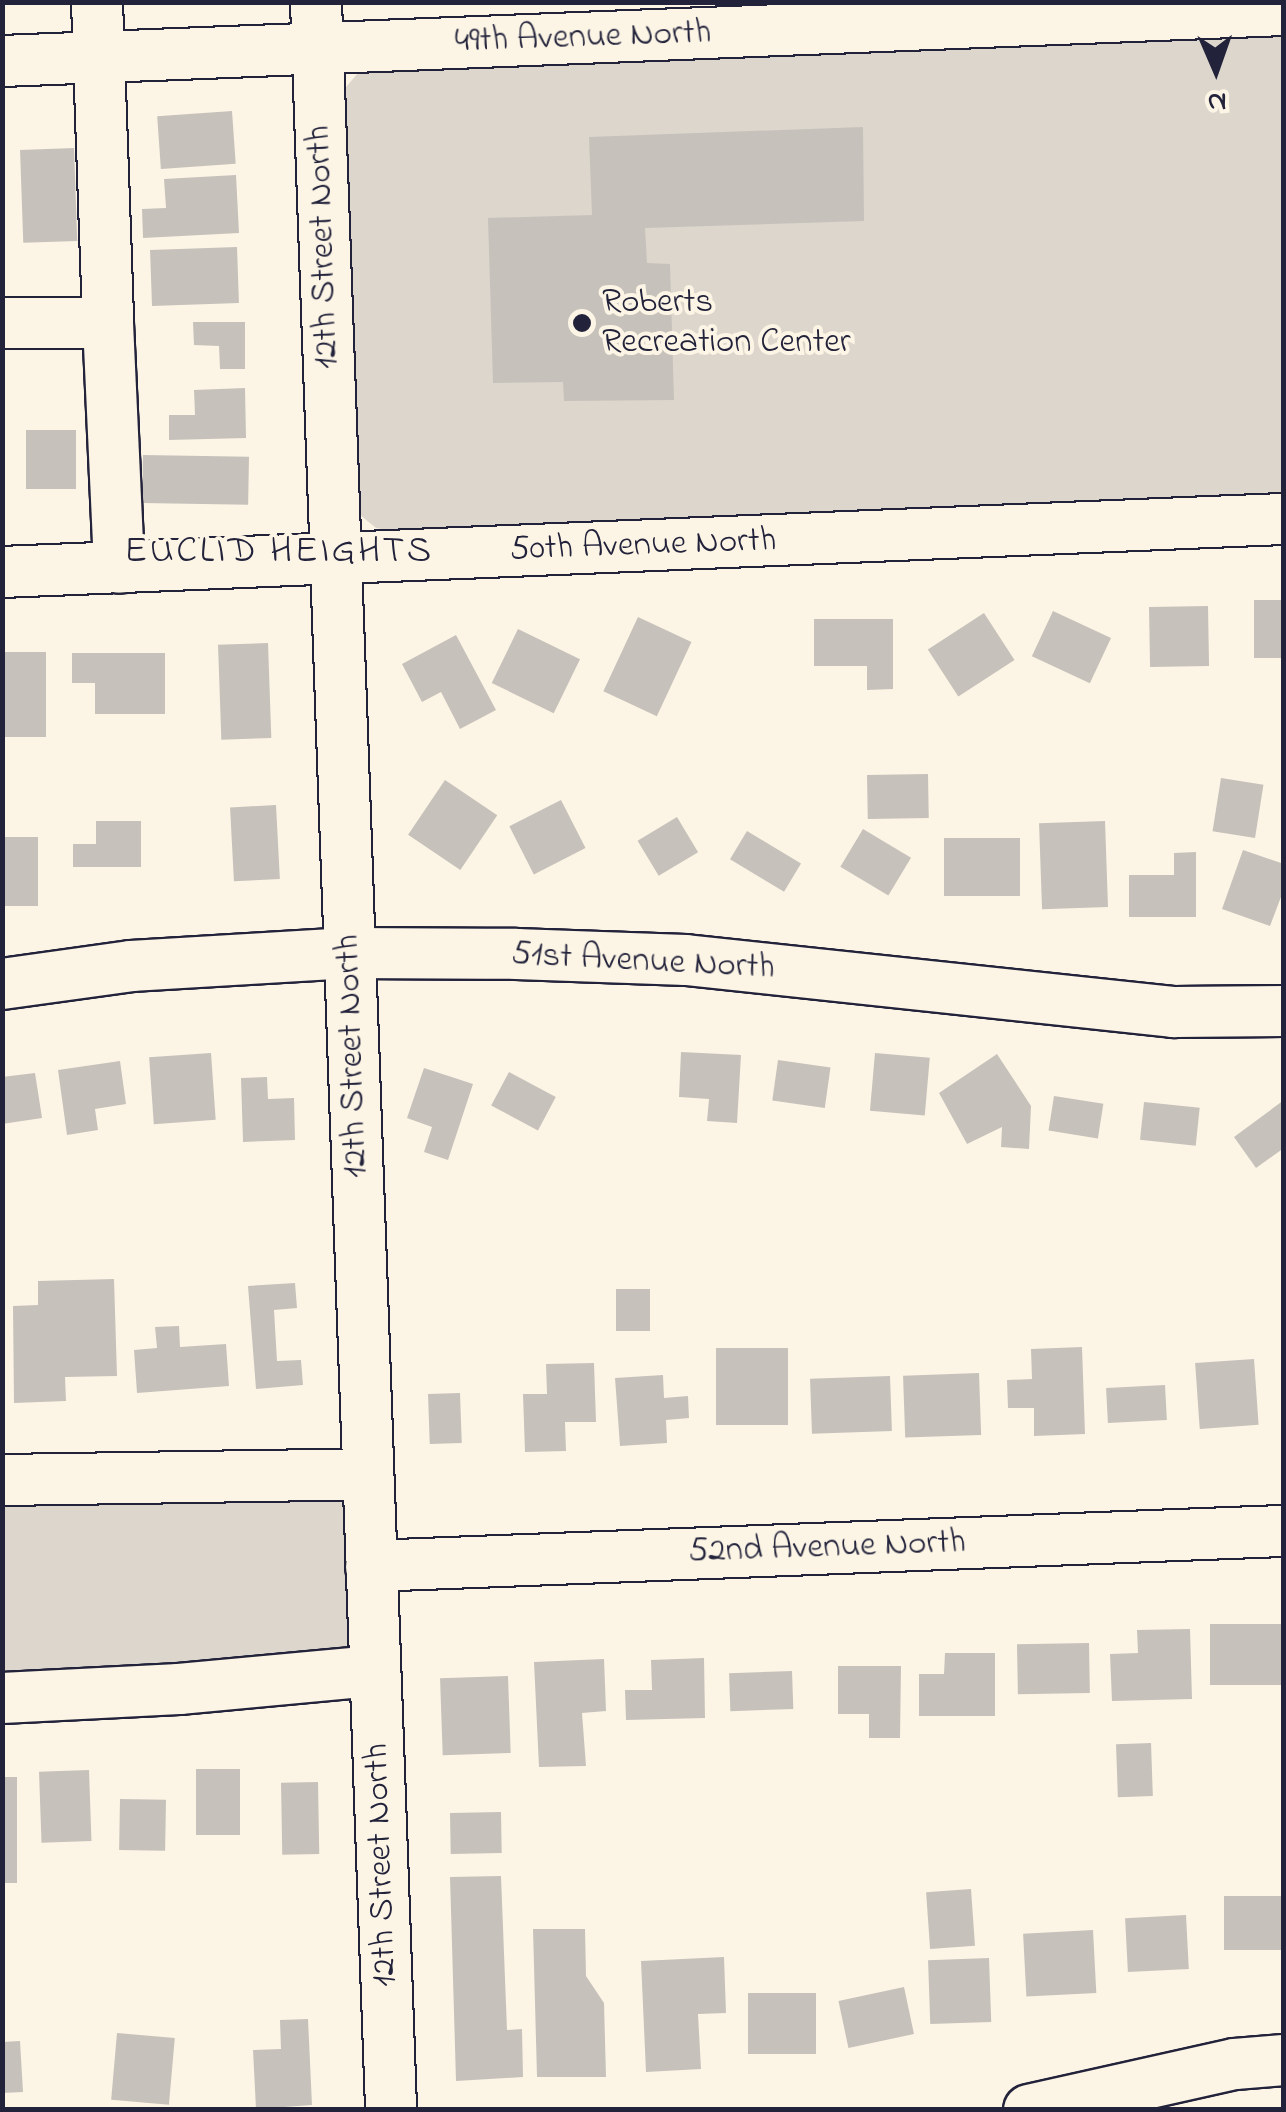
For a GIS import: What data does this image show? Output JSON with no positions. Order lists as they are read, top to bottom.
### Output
{
  "streets": {
    "street": [
      "49th Avenue North",
      "12th Street North",
      "50th Avenue North",
      "51st Avenue North",
      "52nd Avenue North"
    ]
  },
  "crossings": [
    ["49th Avenue North", "12th Street North"],
    ["12th Street North", "50th Avenue North"],
    ["12th Street North", "51st Avenue North"],
    ["12th Street North", "52nd Avenue North"]
  ],
  "districts": ["EUCLID HEIGHTS"],
  "places": ["Roberts Recreation Center"],
  "north": "bottom"
}
